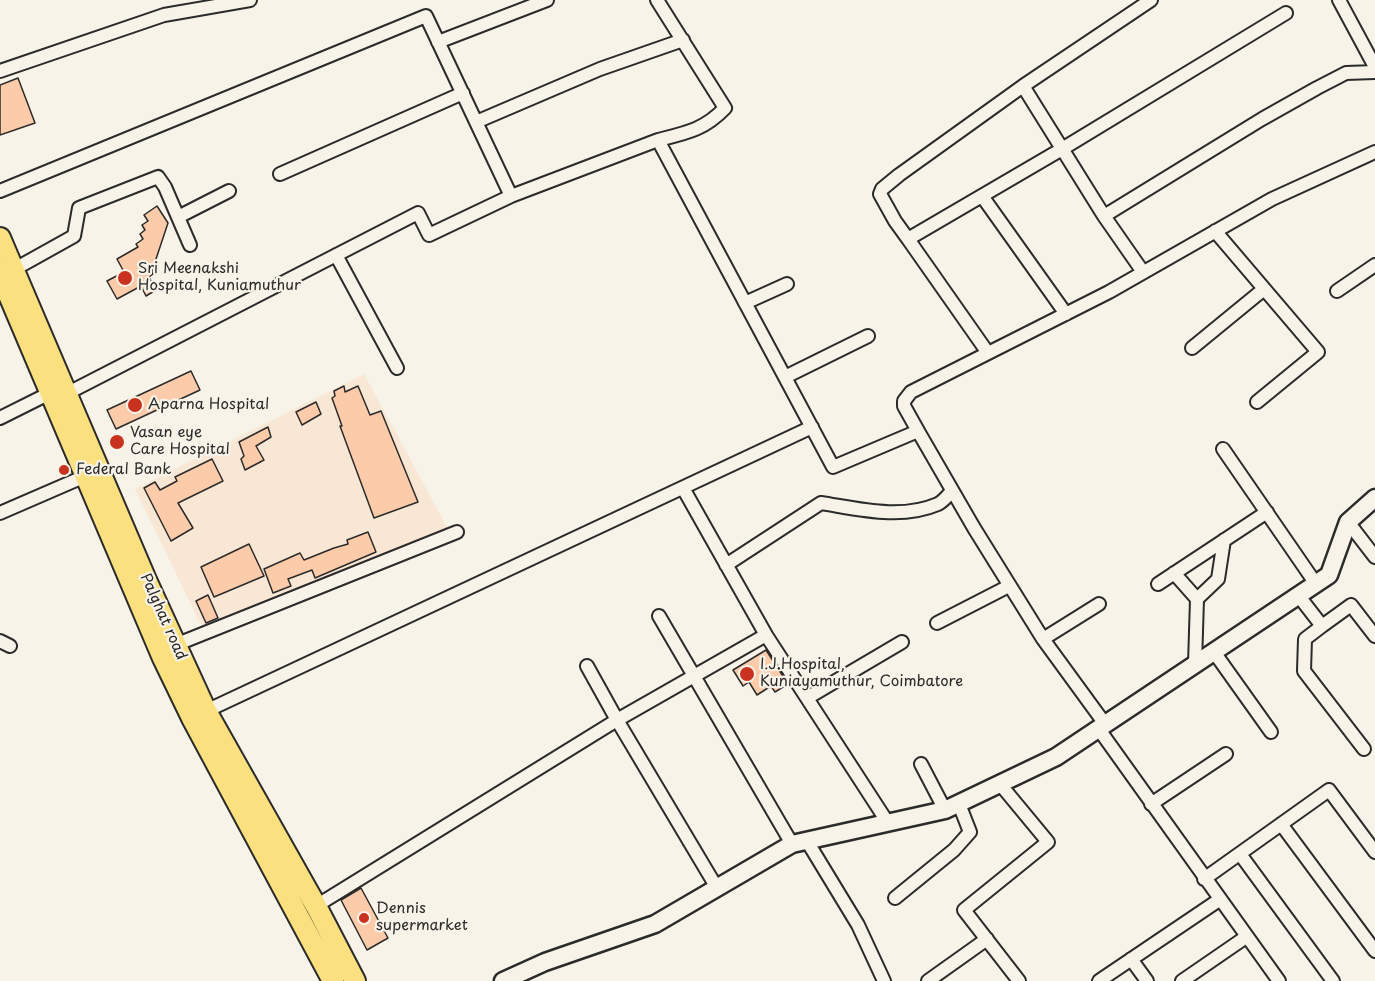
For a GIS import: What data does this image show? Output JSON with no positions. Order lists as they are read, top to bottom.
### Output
{
  "streets": {
    "main road": ["Palghat road"]
  },
  "places": [
    "Sri Meenakshi Hospital, Kuniamuthur",
    "Aparna Hospital",
    "Vasan eye Care Hospital",
    "Federal Bank",
    "I.J.Hospital, Kuniayamuthur, Coimbatore",
    "Dennis supermarket"
  ]
}
